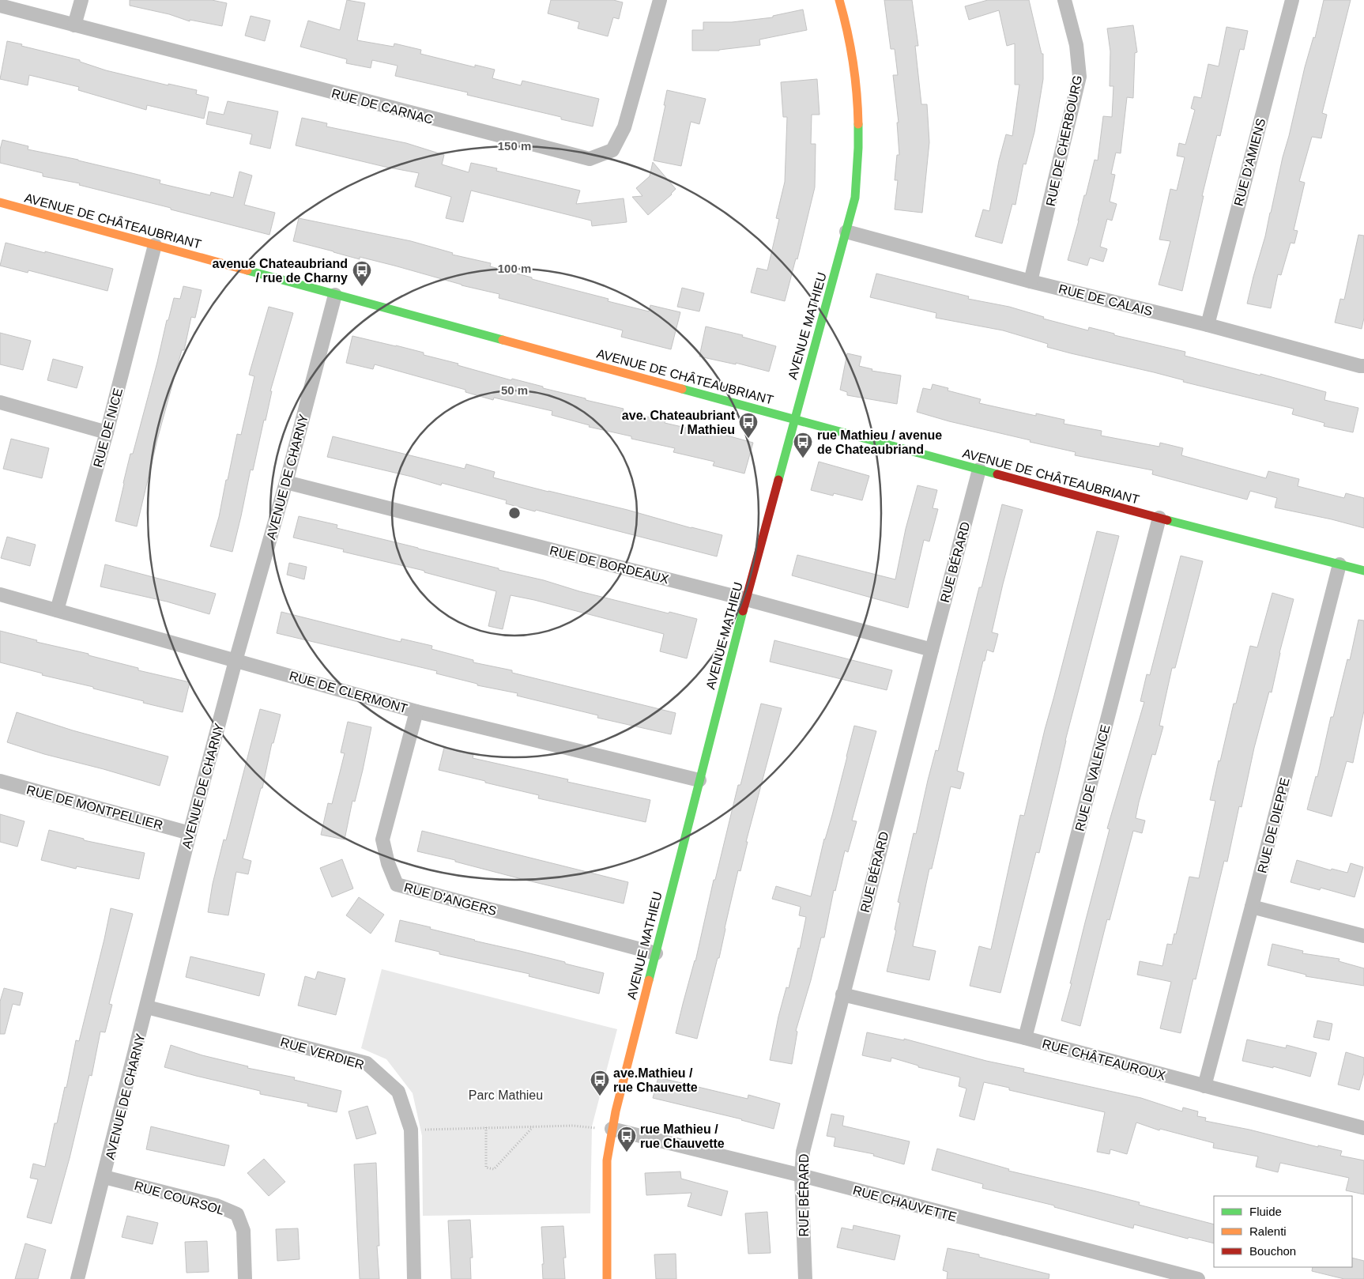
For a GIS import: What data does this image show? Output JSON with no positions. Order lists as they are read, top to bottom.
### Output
{
  "streets": {
    "street": [
      "RUE DE CARNAC",
      "RUE DE CHERBOURG",
      "RUE D'AMIENS",
      "AVENUE DE CHÂTEAUBRIANT",
      "RUE DE CALAIS",
      "AVENUE MATHIEU",
      "RUE DE NICE",
      "AVENUE DE CHARNY",
      "RUE BÉRARD",
      "RUE DE BORDEAUX",
      "RUE DE CLERMONT",
      "RUE DE VALENCE",
      "RUE DE MONTPELLIER",
      "RUE DE DIEPPE",
      "RUE D'ANGERS",
      "RUE VERDIER",
      "RUE CHÂTEAUROUX",
      "RUE COURSOL",
      "RUE CHAUVETTE"
    ]
  },
  "crossings": [
    ["RUE DE CHERBOURG", "RUE DE CALAIS"],
    ["RUE D'AMIENS", "RUE DE CALAIS"],
    ["AVENUE DE CHÂTEAUBRIANT", "AVENUE MATHIEU"],
    ["AVENUE DE CHÂTEAUBRIANT", "RUE DE NICE"],
    ["AVENUE DE CHÂTEAUBRIANT", "AVENUE DE CHARNY"],
    ["AVENUE DE CHÂTEAUBRIANT", "RUE BÉRARD"],
    ["AVENUE DE CHÂTEAUBRIANT", "RUE DE VALENCE"],
    ["AVENUE DE CHÂTEAUBRIANT", "RUE DE DIEPPE"],
    ["RUE DE CALAIS", "AVENUE MATHIEU"],
    ["AVENUE MATHIEU", "RUE DE BORDEAUX"],
    ["AVENUE MATHIEU", "RUE DE CLERMONT"],
    ["AVENUE MATHIEU", "RUE D'ANGERS"],
    ["AVENUE MATHIEU", "RUE CHAUVETTE"],
    ["RUE DE NICE", "RUE DE CLERMONT"],
    ["AVENUE DE CHARNY", "RUE DE BORDEAUX"],
    ["AVENUE DE CHARNY", "RUE DE CLERMONT"],
    ["AVENUE DE CHARNY", "RUE DE MONTPELLIER"],
    ["AVENUE DE CHARNY", "RUE VERDIER"],
    ["AVENUE DE CHARNY", "RUE COURSOL"],
    ["RUE BÉRARD", "RUE DE BORDEAUX"],
    ["RUE BÉRARD", "RUE CHÂTEAUROUX"],
    ["RUE BÉRARD", "RUE CHAUVETTE"],
    ["RUE DE CLERMONT", "RUE D'ANGERS"],
    ["RUE DE VALENCE", "RUE CHÂTEAUROUX"],
    ["RUE DE DIEPPE", "RUE CHÂTEAUROUX"]
  ],
  "parks": ["Parc Mathieu"],
  "places": {
    "bus stop": [
      "avenue Chateaubriand / rue de Charny",
      "ave. Chateaubriant / Mathieu",
      "rue Mathieu / avenue de Chateaubriand",
      "ave.Mathieu / rue Chauvette",
      "rue Mathieu / rue Chauvette"
    ]
  },
  "legend": ["Fluide", "Ralenti", "Bouchon"],
  "rings": ["150 m", "100 m", "50 m"]
}
